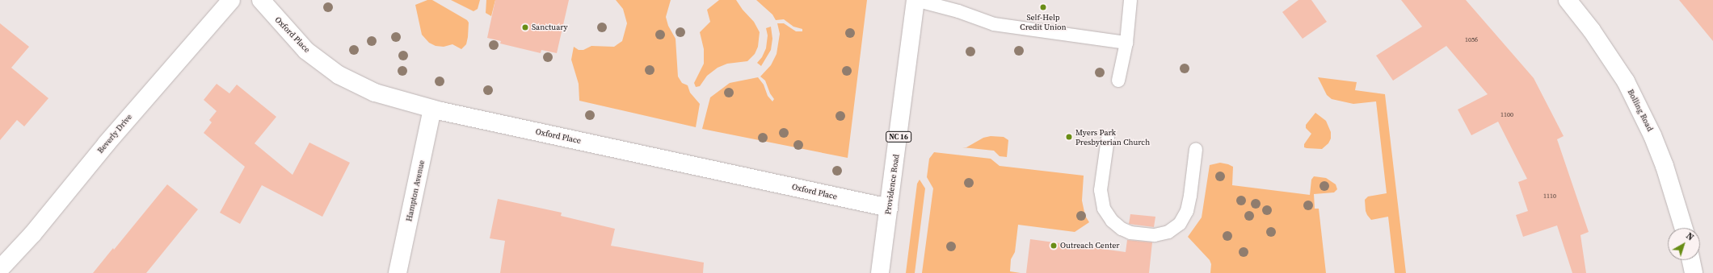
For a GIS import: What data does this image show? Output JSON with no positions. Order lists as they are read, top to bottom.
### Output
{
  "streets": {
    "street": [
      "Oxford Place",
      "Bolling Road",
      "Beverly Drive",
      "NC 16",
      "Providence Road",
      "Hampton Avenue"
    ]
  },
  "crossings": [
    ["Oxford Place", "Providence Road"],
    ["Oxford Place", "Hampton Avenue"]
  ],
  "places": [
    "Self-Help Credit Union",
    "Sanctuary",
    "Myers Park Presbyterian Church",
    "Outreach Center"
  ],
  "house_numbers": ["1056", "1100", "1110"],
  "north": "top right"
}
